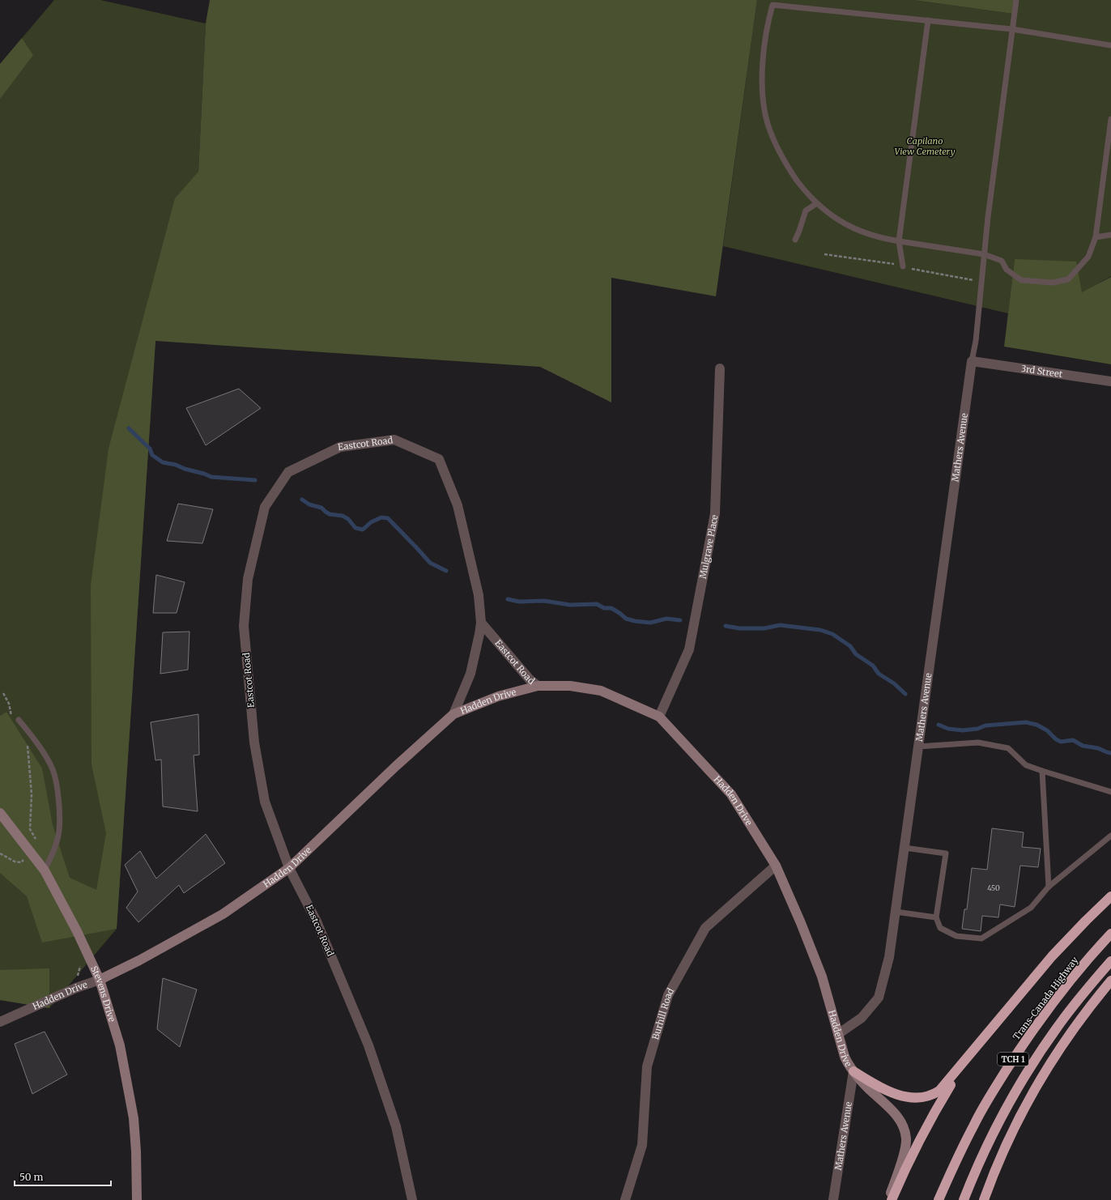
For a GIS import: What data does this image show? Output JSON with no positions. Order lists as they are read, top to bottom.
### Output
{
  "streets": {
    "highway": ["Trans-Canada Highway", "TCH 1"],
    "street": [
      "3rd Street",
      "Eastcot Road",
      "Mathers Avenue",
      "Mulgrave Place",
      "Hadden Drive",
      "Stevens Drive",
      "Burhill Road"
    ]
  },
  "crossings": [
    ["3rd Street", "Mathers Avenue"],
    ["Eastcot Road", "Hadden Drive"],
    ["Mathers Avenue", "Hadden Drive"],
    ["Mulgrave Place", "Hadden Drive"],
    ["Hadden Drive", "Stevens Drive"],
    ["Hadden Drive", "Burhill Road"]
  ],
  "parks": ["Capilano View Cemetery"],
  "house_numbers": ["450"],
  "scale_bar": "50 m"
}
